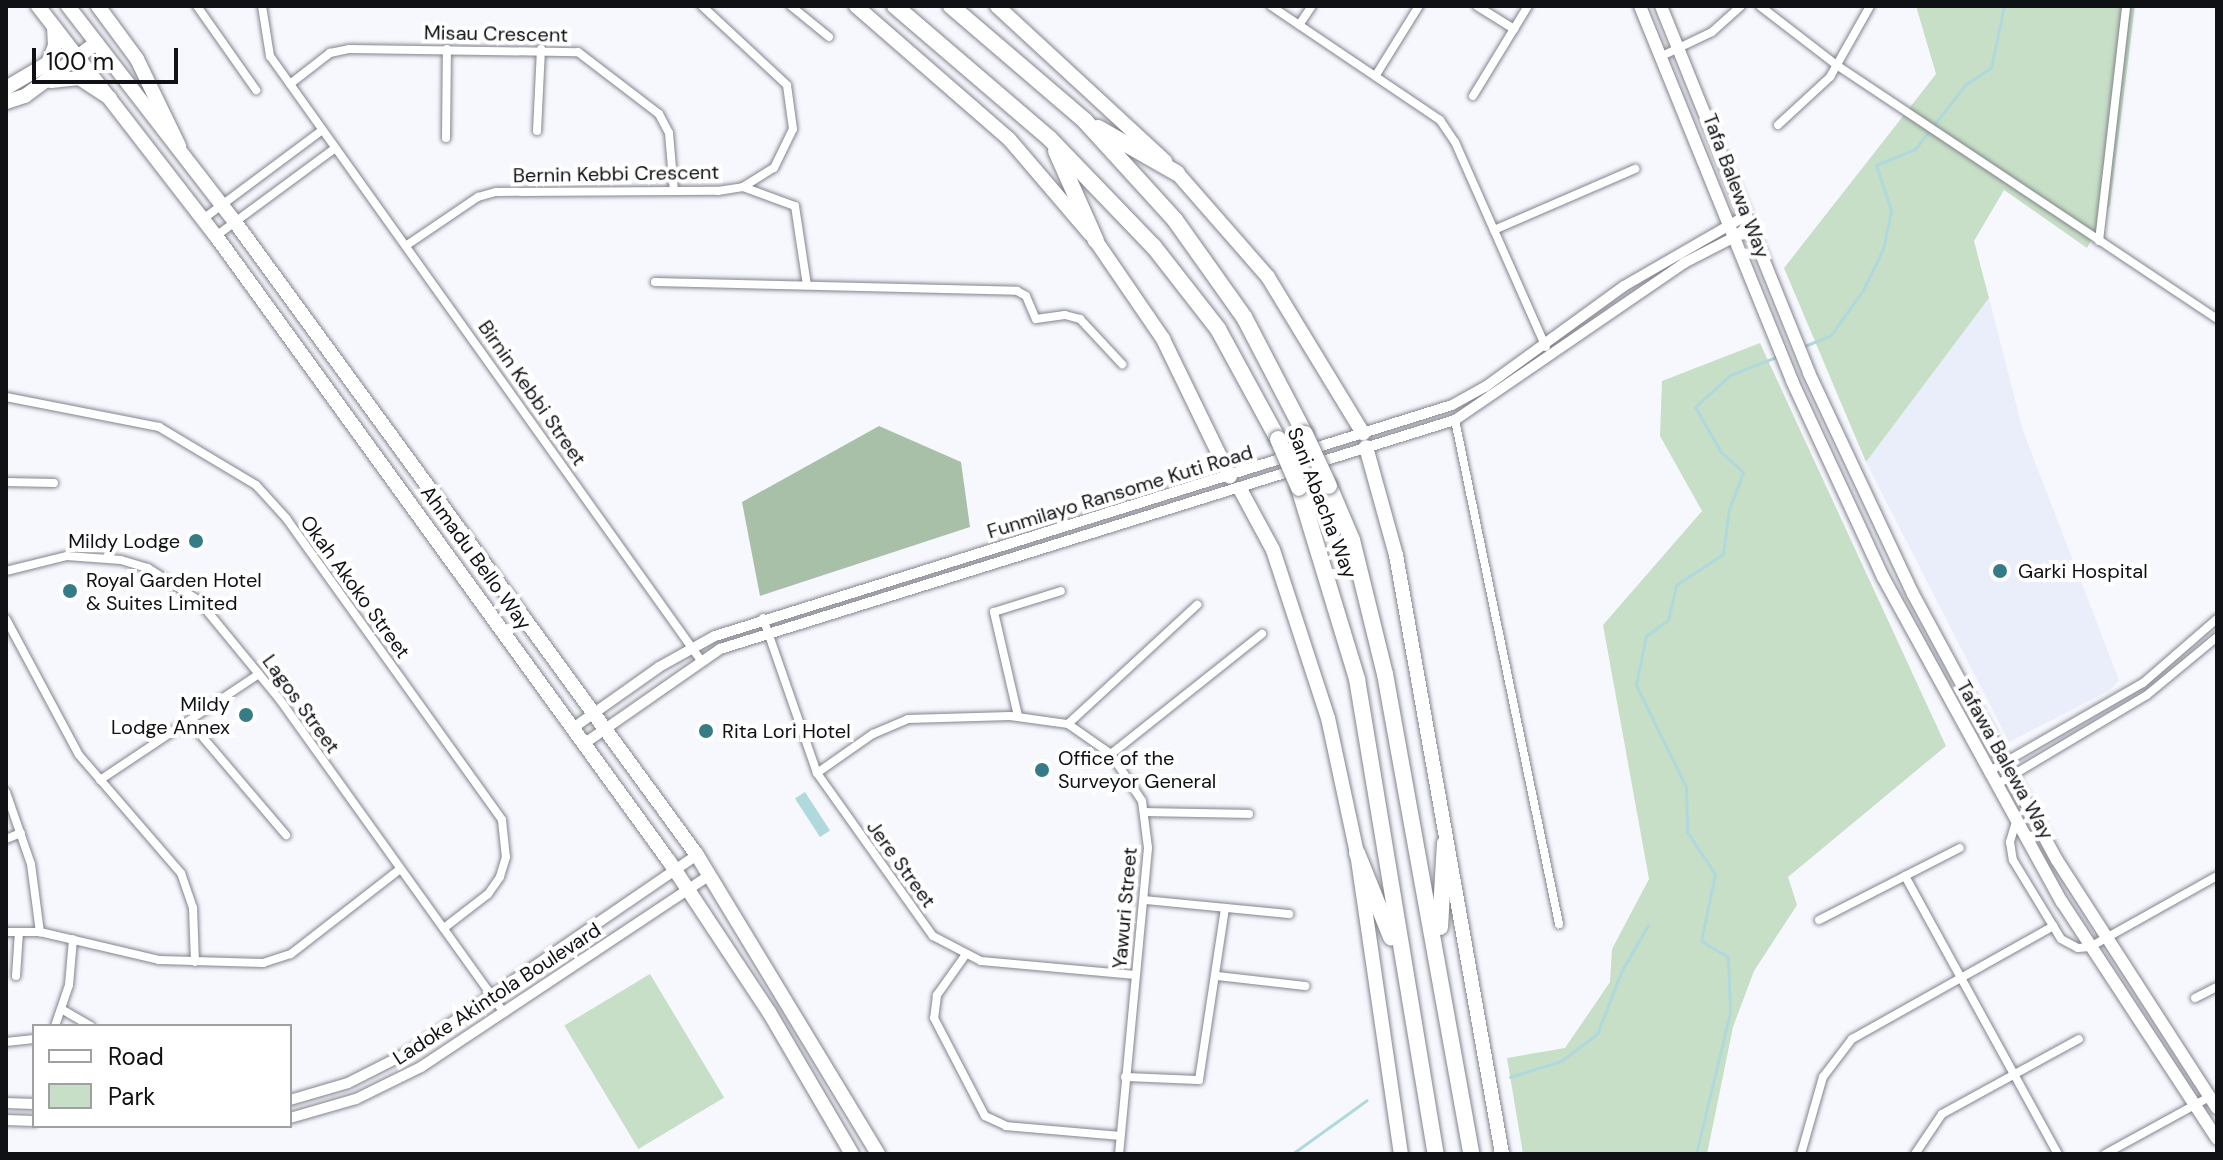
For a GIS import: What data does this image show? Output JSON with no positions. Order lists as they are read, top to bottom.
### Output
{
  "streets": {
    "highway": ["Sani Abacha Way"],
    "main road": ["Tafa Balewa Way", "Ahmadu Bello Way", "Tafawa Balewa Way"],
    "street": [
      "Misau Crescent",
      "Bernin Kebbi Crescent",
      "Birnin Kebbi Street",
      "Funmilayo Ransome Kuti Road",
      "Okah Akoko Street",
      "Lagos Street",
      "Jere Street",
      "Yawuri Street",
      "Ladoke Akintola Boulevard"
    ]
  },
  "crossings": [
    ["Misau Crescent", "Bernin Kebbi Crescent"],
    ["Bernin Kebbi Crescent", "Birnin Kebbi Street"],
    ["Tafa Balewa Way", "Funmilayo Ransome Kuti Road"],
    ["Tafa Balewa Way", "Tafawa Balewa Way"],
    ["Birnin Kebbi Street", "Funmilayo Ransome Kuti Road"],
    ["Funmilayo Ransome Kuti Road", "Ahmadu Bello Way"],
    ["Funmilayo Ransome Kuti Road", "Jere Street"],
    ["Ahmadu Bello Way", "Ladoke Akintola Boulevard"],
    ["Okah Akoko Street", "Lagos Street"],
    ["Lagos Street", "Ladoke Akintola Boulevard"],
    ["Jere Street", "Yawuri Street"]
  ],
  "places": [
    "Mildy Lodge",
    "Garki Hospital",
    "Royal Garden Hotel & Suites Limited",
    "Mildy Lodge Annex",
    "Rita Lori Hotel",
    "Office of the Surveyor General"
  ],
  "legend": ["Road", "Park"],
  "scale_bar": "100 m"
}
